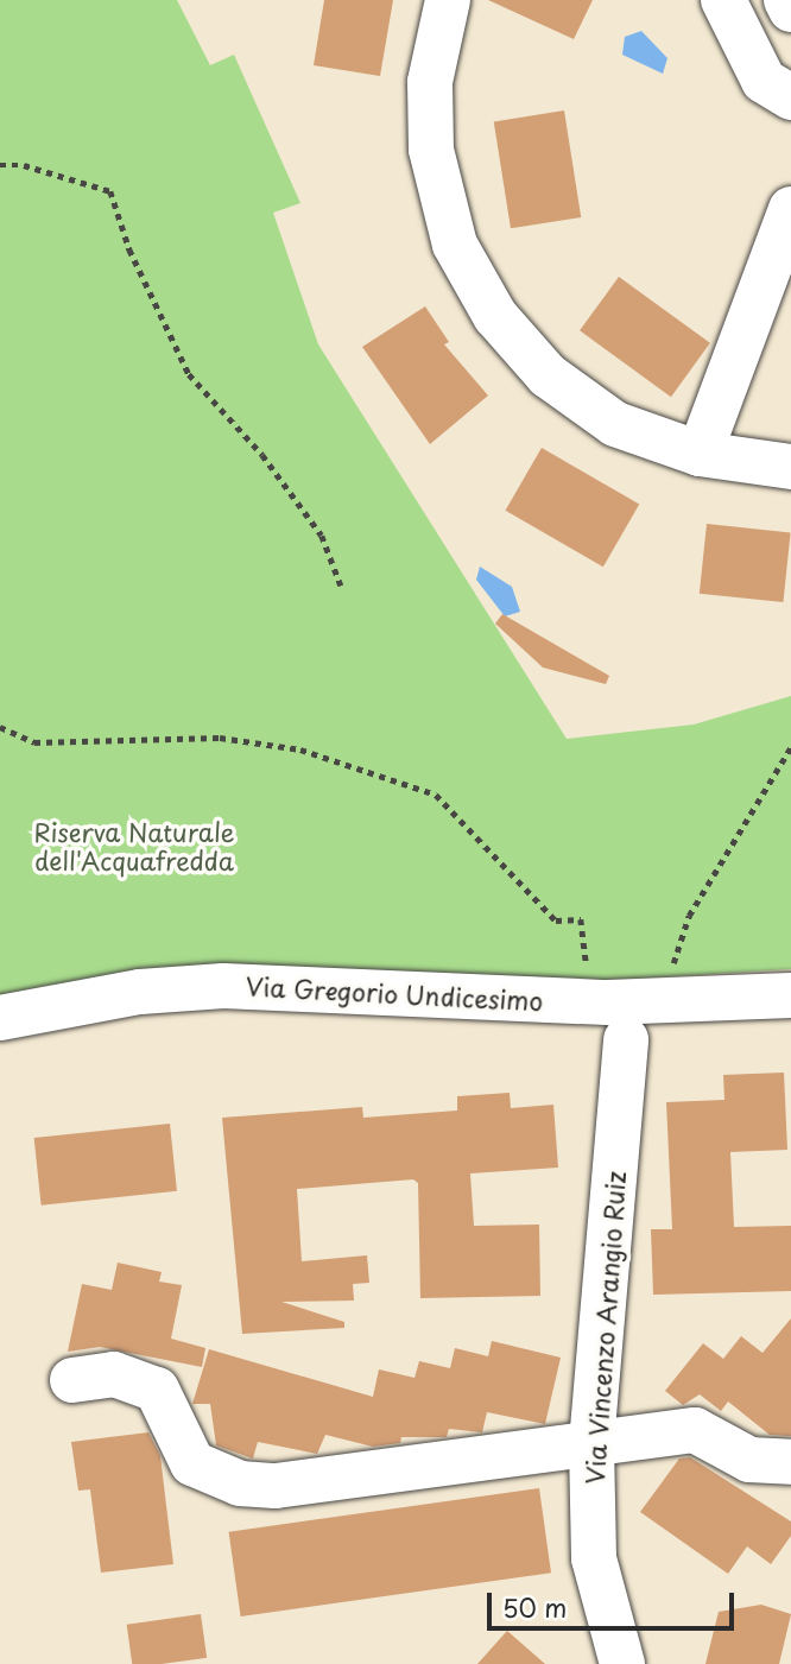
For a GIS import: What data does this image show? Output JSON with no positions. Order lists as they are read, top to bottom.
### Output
{
  "streets": {
    "street": ["Via Gregorio Undicesimo", "Via Vincenzo Arangio Ruiz"]
  },
  "parks": ["Riserva Naturale dell'Acquafredda"],
  "scale_bar": "50 m"
}
